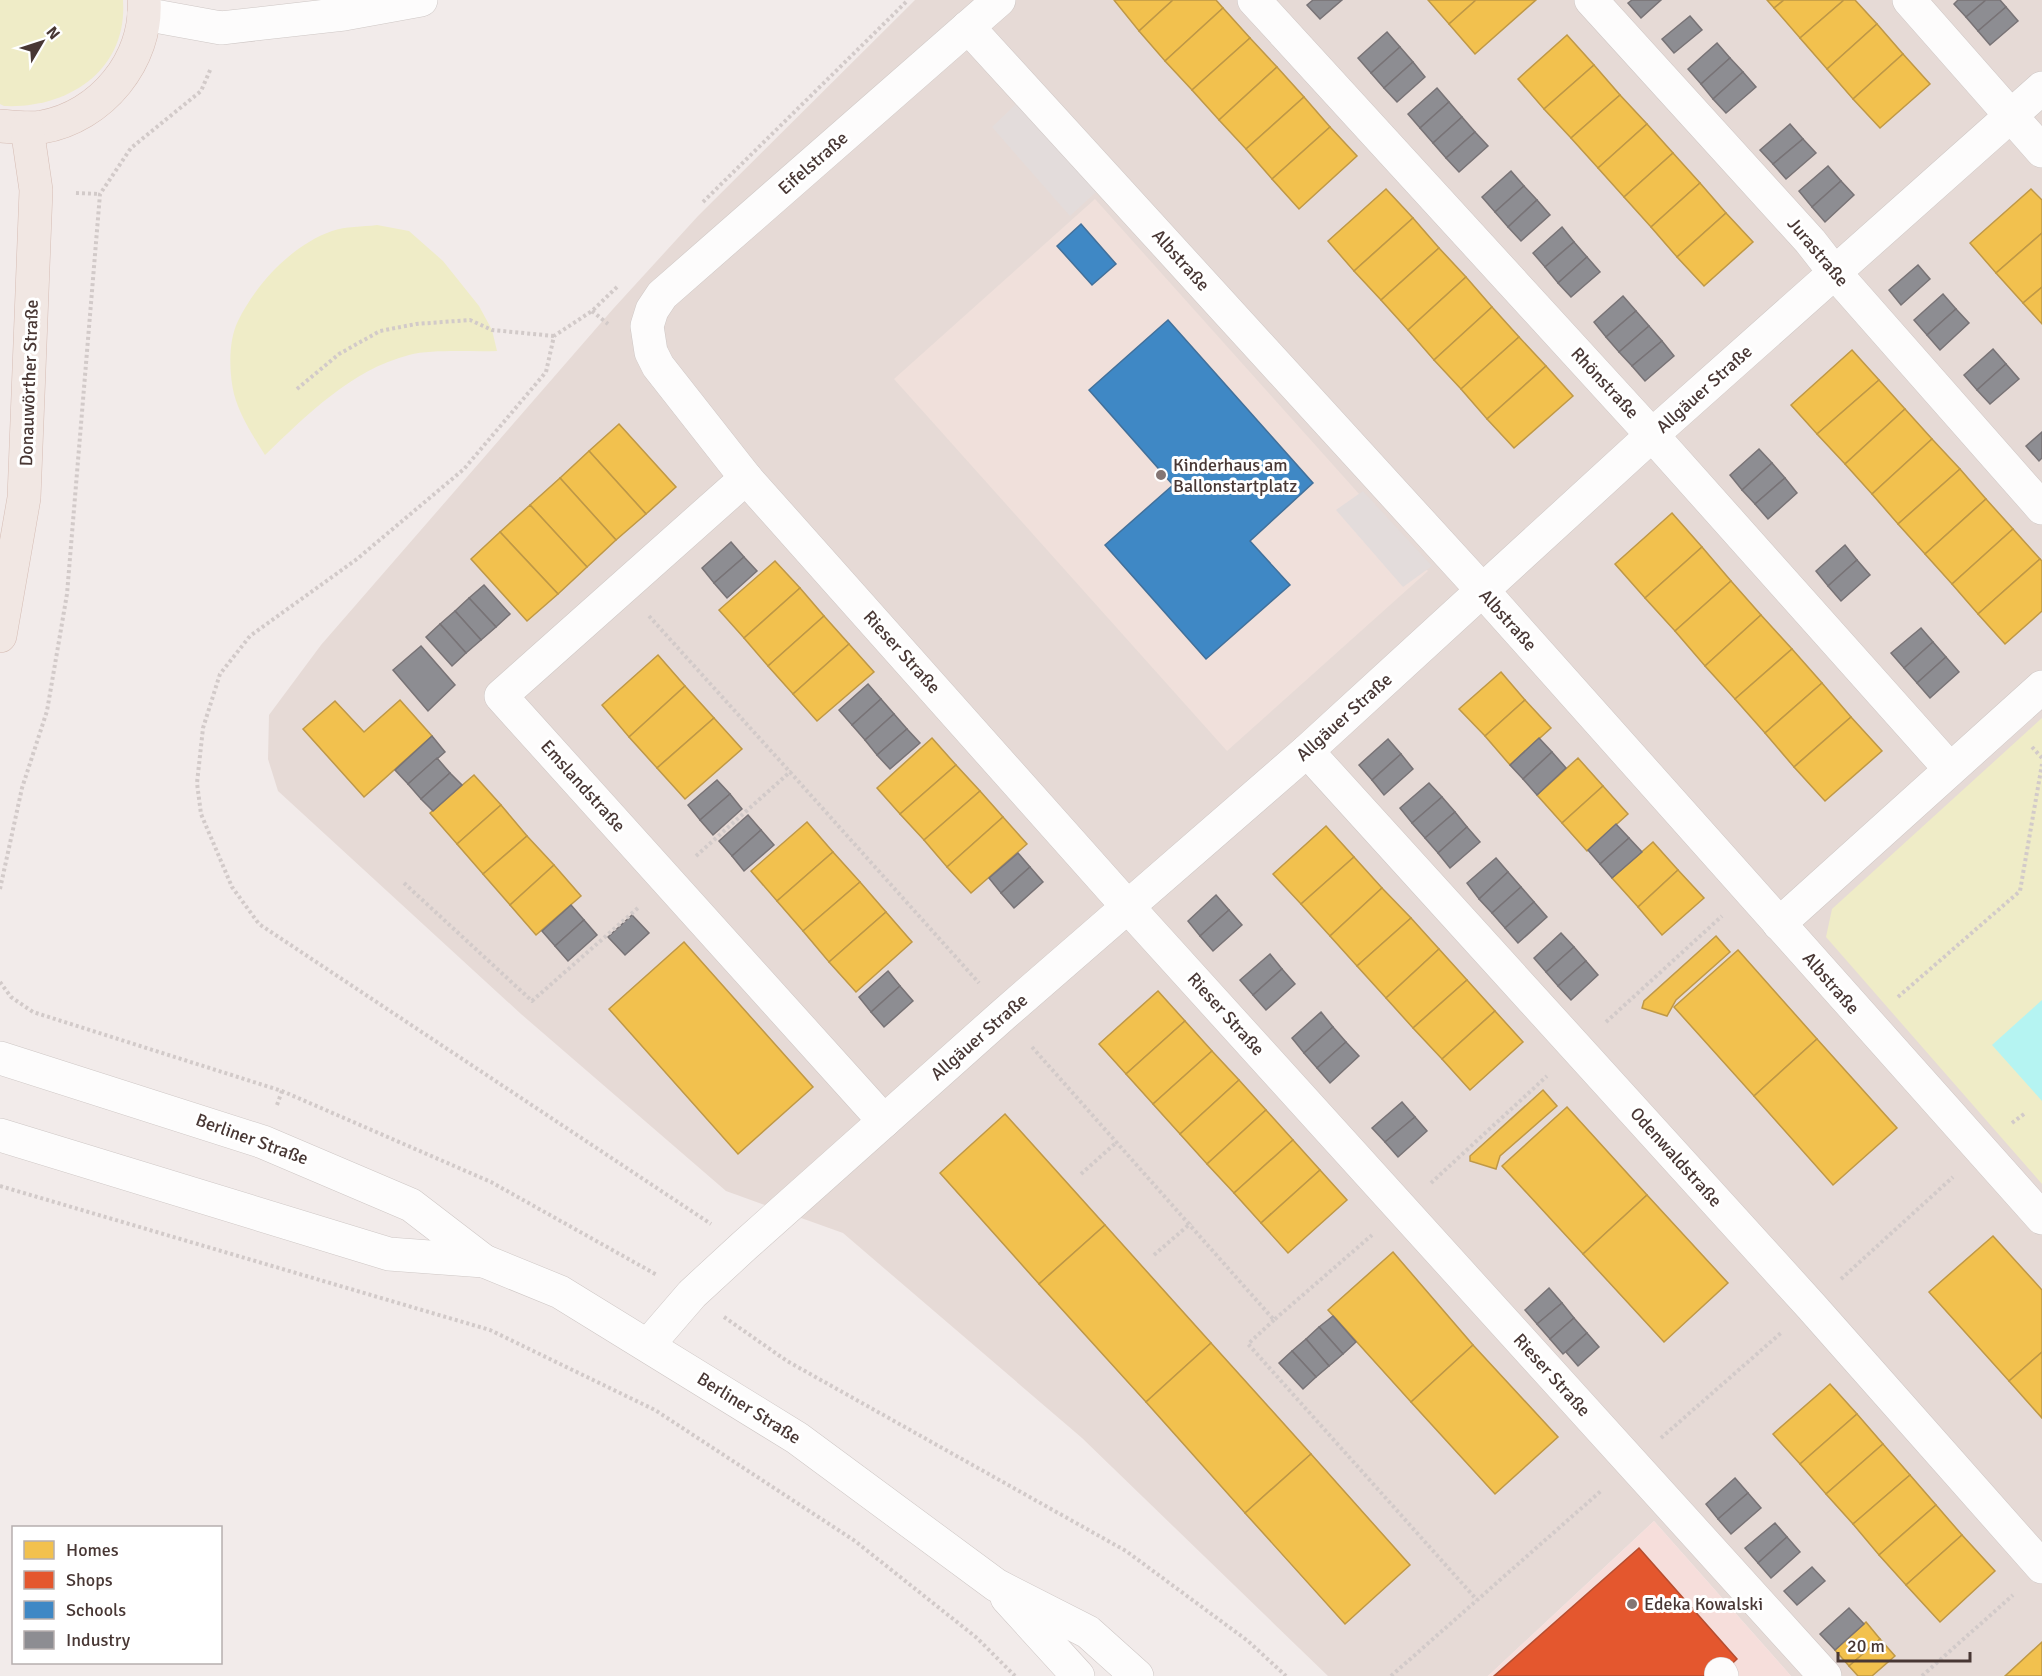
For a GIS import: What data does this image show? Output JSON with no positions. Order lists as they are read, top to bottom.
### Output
{
  "streets": {
    "main road": ["Donauwörther Straße"],
    "street": [
      "Eifelstraße",
      "Jurastraße",
      "Albstraße",
      "Rhönstraße",
      "Allgäuer Straße",
      "Rieser Straße",
      "Emslandstraße",
      "Berliner Straße",
      "Odenwaldstraße"
    ]
  },
  "crossings": [
    ["Eifelstraße", "Albstraße"],
    ["Eifelstraße", "Rieser Straße"],
    ["Jurastraße", "Allgäuer Straße"],
    ["Albstraße", "Allgäuer Straße"],
    ["Rhönstraße", "Allgäuer Straße"],
    ["Allgäuer Straße", "Rieser Straße"],
    ["Allgäuer Straße", "Emslandstraße"],
    ["Allgäuer Straße", "Berliner Straße"],
    ["Allgäuer Straße", "Odenwaldstraße"],
    ["Rieser Straße", "Emslandstraße"]
  ],
  "places": ["Kinderhaus am Ballonstartplatz", "Edeka Kowalski"],
  "legend": [
    "Homes",
    "Shops",
    "Schools",
    "Industry"
  ],
  "scale_bar": "20 m",
  "north": "top right"
}
